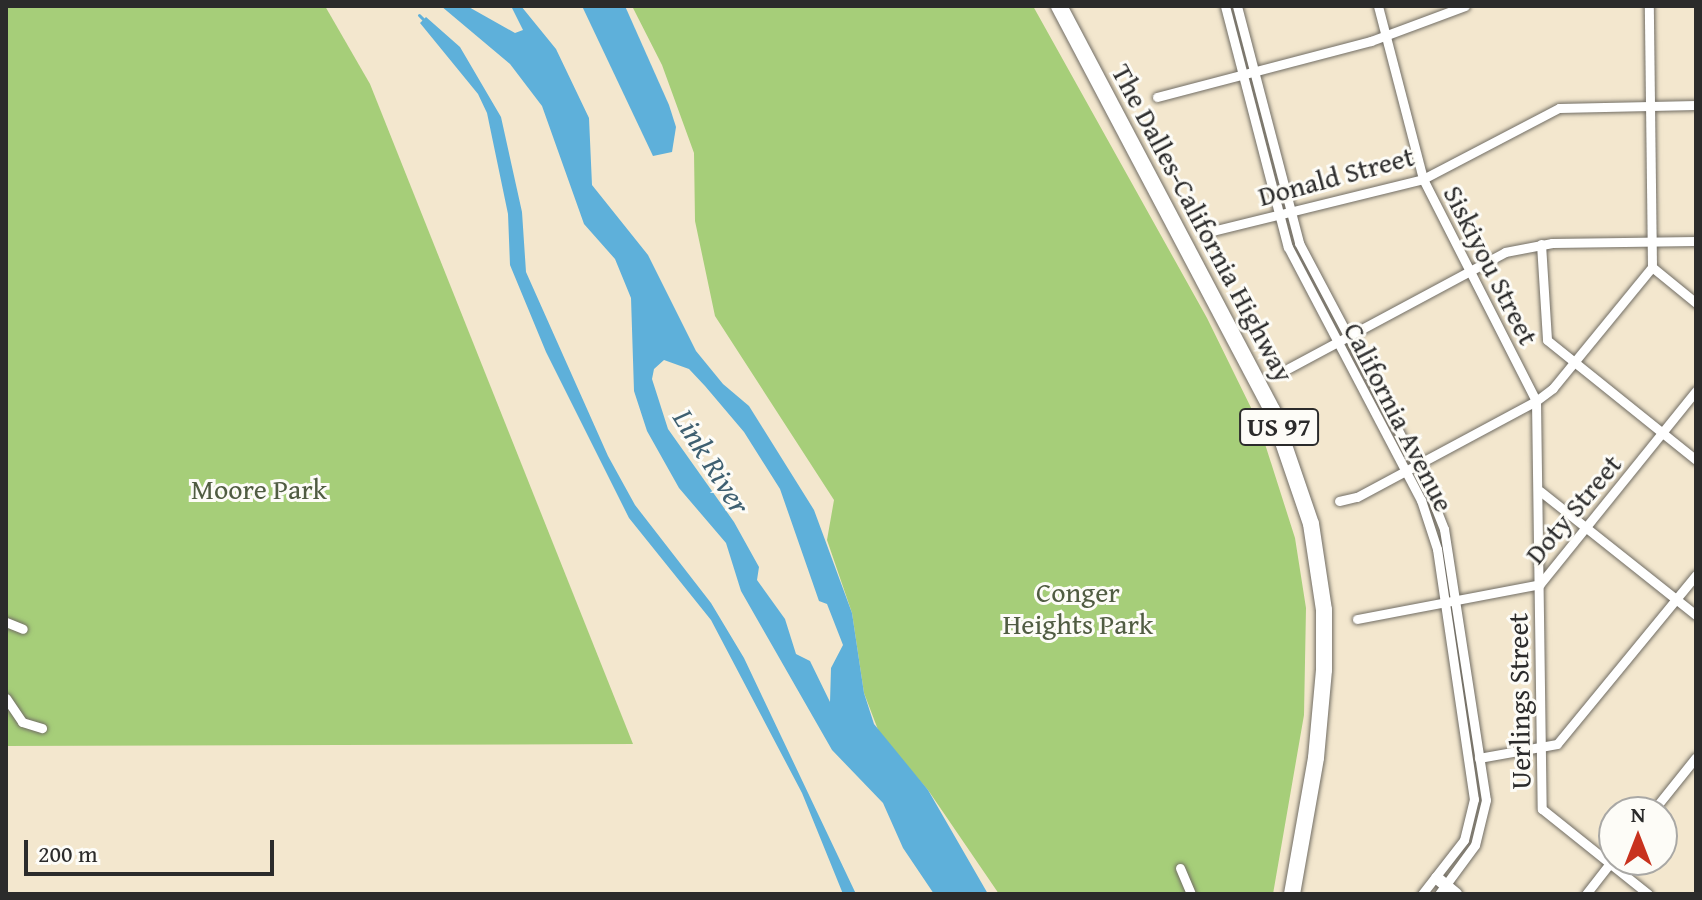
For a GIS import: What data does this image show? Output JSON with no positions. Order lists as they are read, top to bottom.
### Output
{
  "streets": {
    "highway": ["The Dalles-California Highway", "US 97"],
    "street": [
      "Donald Street",
      "Siskiyou Street",
      "California Avenue",
      "Doty Street",
      "Uerlings Street"
    ]
  },
  "crossings": [
    ["Donald Street", "Siskiyou Street"],
    ["Donald Street", "California Avenue"],
    ["Siskiyou Street", "Uerlings Street"],
    ["California Avenue", "Doty Street"],
    ["Doty Street", "Uerlings Street"]
  ],
  "water": ["Link River"],
  "parks": ["Moore Park", "Conger Heights Park"],
  "scale_bar": "200 m",
  "north": "top"
}
